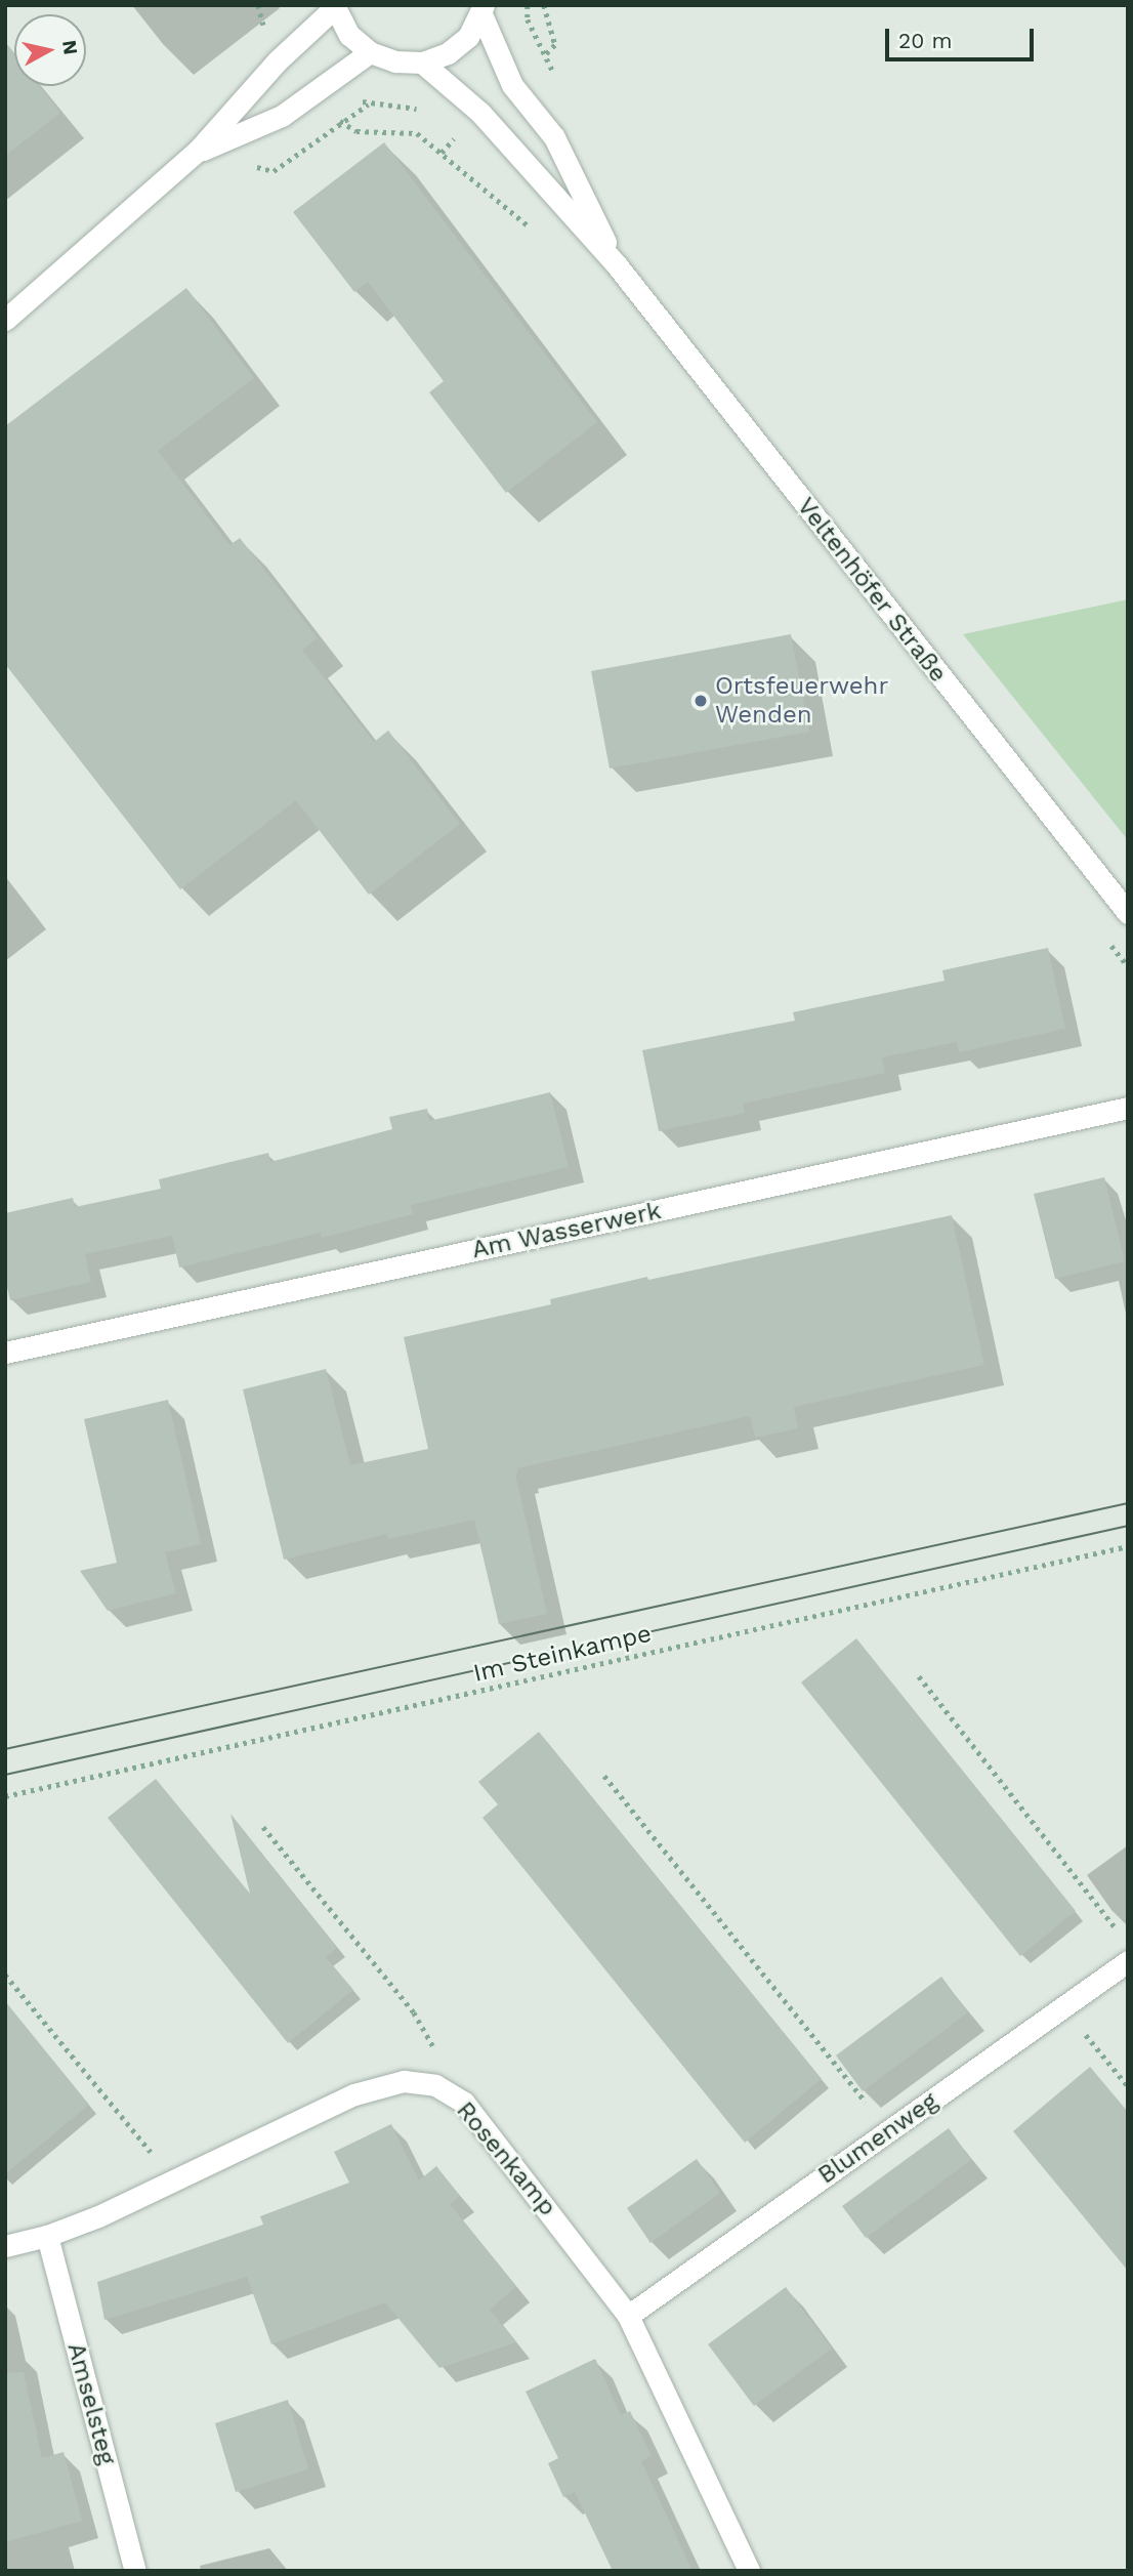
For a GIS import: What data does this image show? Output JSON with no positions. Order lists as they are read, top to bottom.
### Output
{
  "streets": {
    "street": [
      "Veltenhöfer Straße",
      "Am Wasserwerk",
      "Blumenweg",
      "Rosenkamp",
      "Amselsteg"
    ],
    "path": ["Im Steinkampe"]
  },
  "crossings": [
    ["Blumenweg", "Rosenkamp"],
    ["Rosenkamp", "Amselsteg"]
  ],
  "places": ["Ortsfeuerwehr Wenden"],
  "scale_bar": "20 m",
  "north": "right"
}
